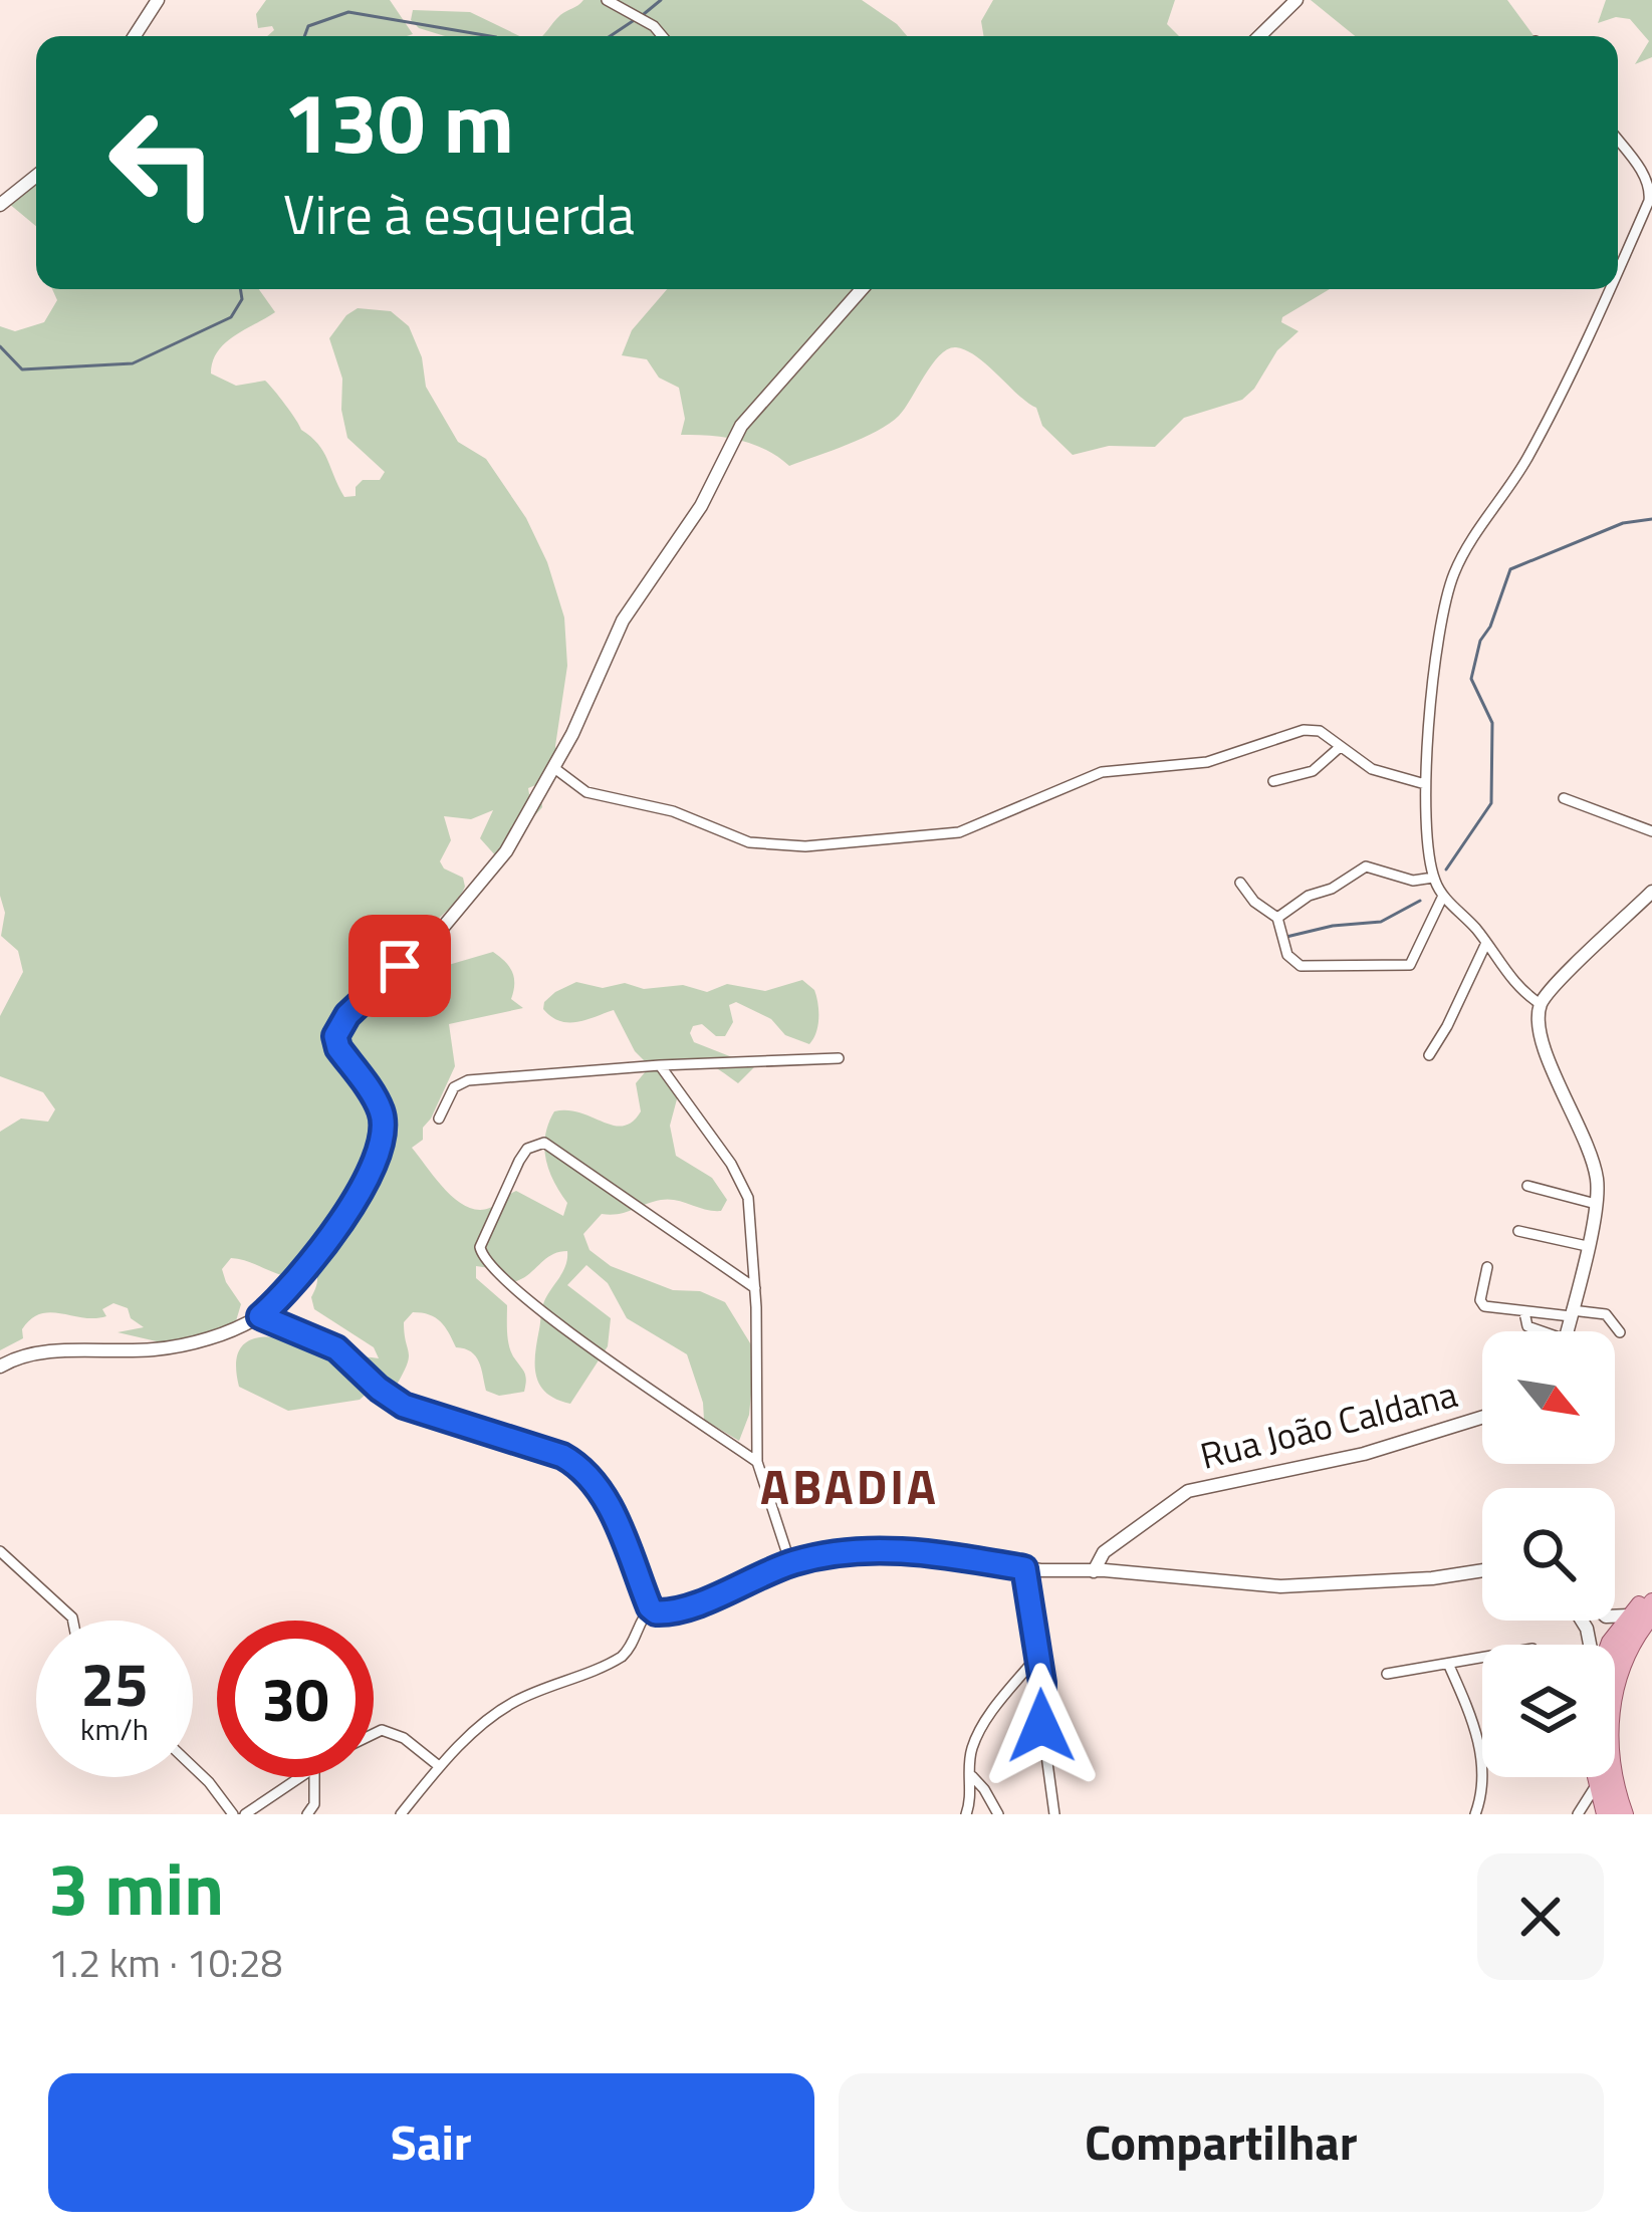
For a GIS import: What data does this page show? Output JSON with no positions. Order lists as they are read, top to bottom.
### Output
{
  "streets": {
    "street": ["Rua João Caldana"]
  },
  "districts": ["ABADIA"],
  "north": "bottom right",
  "page": {
    "turn": ["130 m", "Vire à esquerda"],
    "speed": "25 km/h",
    "limit": "30",
    "heading": ["3 min", "1.2 km · 10:28"],
    "buttons": ["Sair", "Compartilhar"]
  }
}
